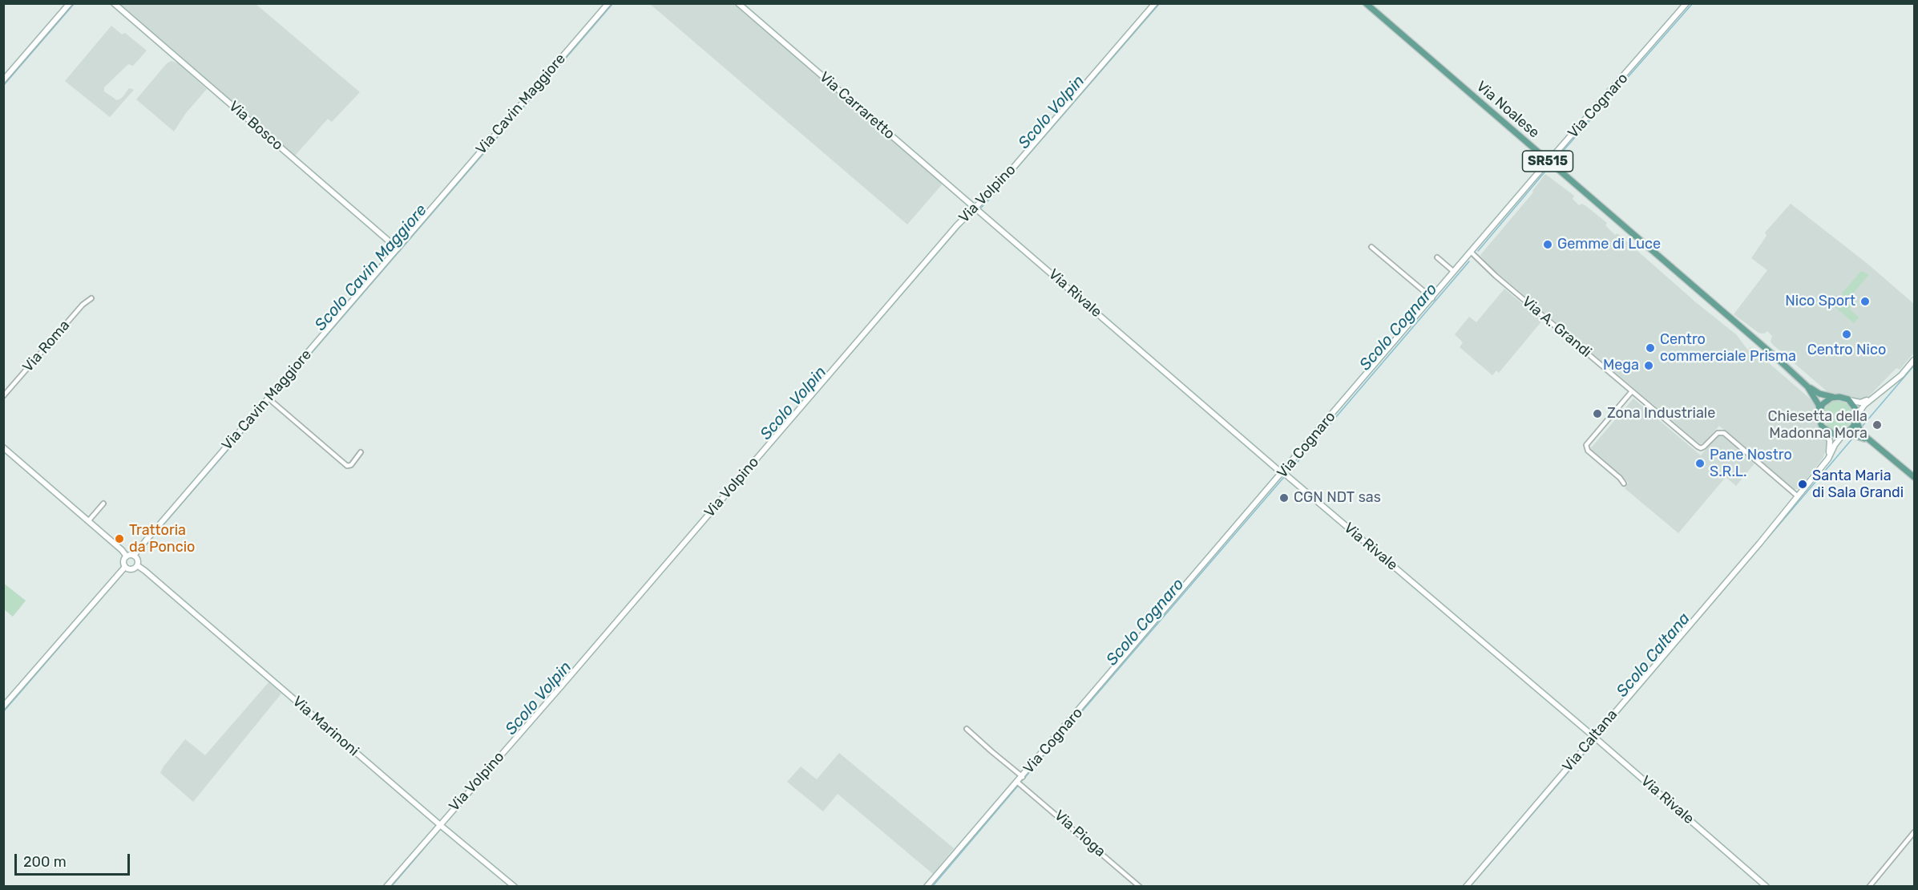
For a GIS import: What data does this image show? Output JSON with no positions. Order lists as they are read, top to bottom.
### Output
{
  "streets": {
    "main road": ["Via Noalese", "SR515"],
    "street": [
      "Via Cavin Maggiore",
      "Via Carraretto",
      "Via Cognaro",
      "Via Bosco",
      "Via Volpino",
      "Via Rivale",
      "Via A. Grandi",
      "Via Roma",
      "Via Marinoni",
      "Via Caltana",
      "Via Pioga"
    ]
  },
  "crossings": [
    ["Via Cavin Maggiore", "Via Bosco"],
    ["Via Cavin Maggiore", "Via Marinoni"],
    ["Via Carraretto", "Via Volpino"],
    ["Via Carraretto", "Via Rivale"],
    ["Via Cognaro", "Via Noalese"],
    ["Via Cognaro", "Via Rivale"],
    ["Via Cognaro", "Via A. Grandi"],
    ["Via Cognaro", "Via Pioga"],
    ["Via Noalese", "Via Caltana"],
    ["Via Volpino", "Via Rivale"],
    ["Via Volpino", "Via Marinoni"],
    ["Via Rivale", "Via Caltana"],
    ["Via A. Grandi", "Via Caltana"]
  ],
  "water": [
    "Scolo Volpin",
    "Scolo Cavin Maggiore",
    "Scolo Cognaro",
    "Scolo Caltana"
  ],
  "places": [
    "Gemme di Luce",
    "Nico Sport",
    "Centro Nico",
    "Centro commerciale Prisma",
    "Mega",
    "Zona Industriale",
    "Chiesetta della Madonna Mora",
    "Pane Nostro S.R.L.",
    "Santa Maria di Sala Grandi",
    "CGN NDT sas",
    "Trattoria da Poncio"
  ],
  "scale_bar": "200 m"
}
